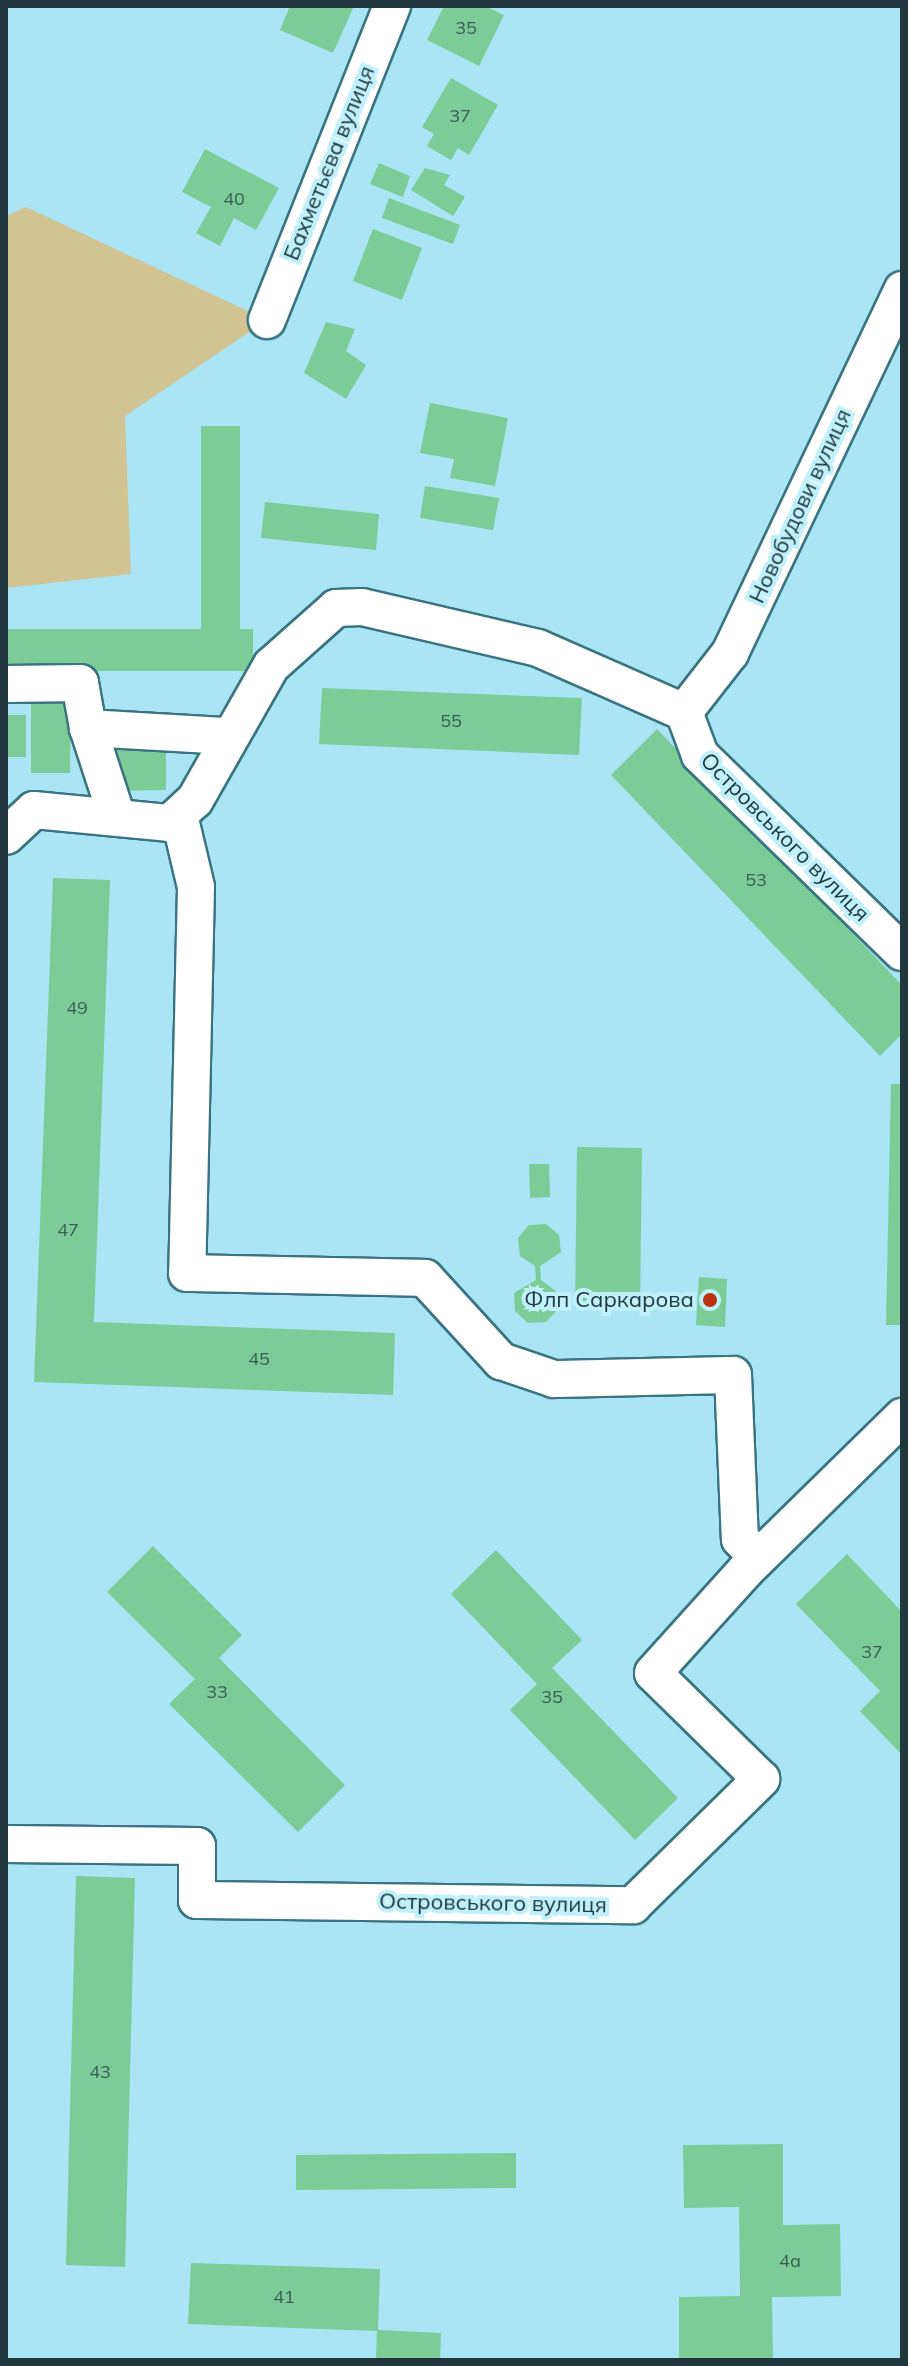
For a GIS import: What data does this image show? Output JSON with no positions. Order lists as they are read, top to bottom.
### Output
{
  "streets": {
    "street": ["Бахметьєва вулиця", "Новобудови вулиця", "Островського вулиця"]
  },
  "crossings": [
    ["Новобудови вулиця", "Островського вулиця"]
  ],
  "places": ["Флп Саркарова"],
  "house_numbers": [
    "35",
    "37",
    "40",
    "55",
    "53",
    "49",
    "47",
    "45",
    "37",
    "33",
    "35",
    "43",
    "4а",
    "41"
  ]
}
